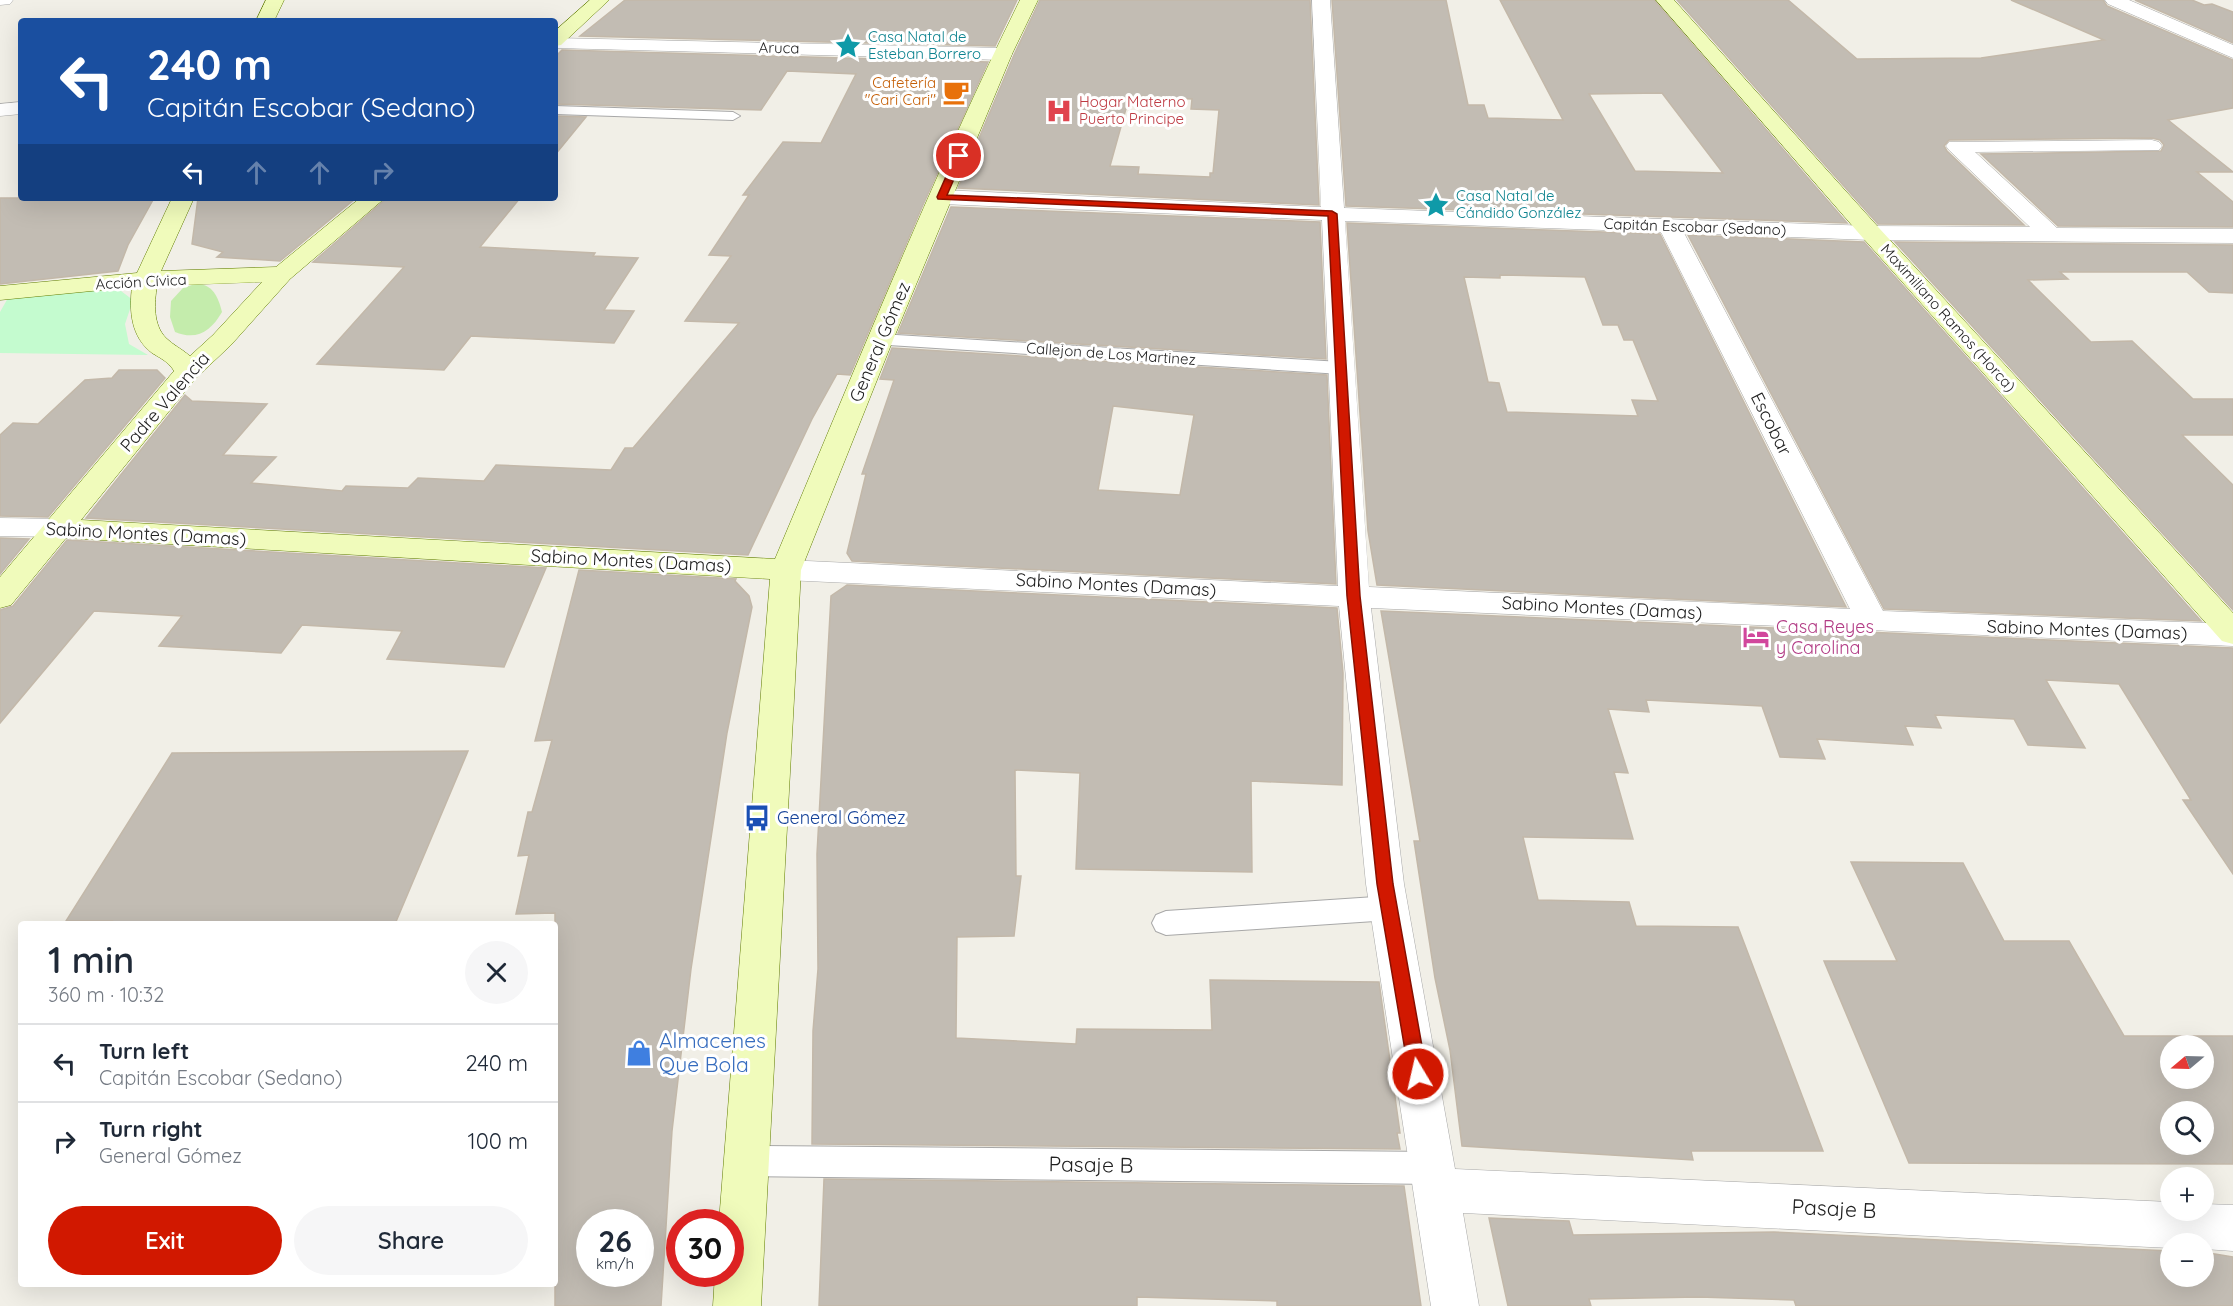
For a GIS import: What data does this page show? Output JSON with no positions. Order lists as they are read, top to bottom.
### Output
{
  "streets": {
    "main road": [
      "Acción Cívica",
      "Maximiliano Ramos (Horca)",
      "General Gómez",
      "Padre Valencia",
      "Sabino Montes (Damas)"
    ],
    "street": [
      "Aruca",
      "Capitán Escobar (Sedano)",
      "Escobar",
      "Pasaje B"
    ],
    "lane": ["Callejon de Los Martinez"]
  },
  "crossings": [
    ["Aruca", "General Gómez"],
    ["Capitán Escobar (Sedano)", "Maximiliano Ramos (Horca)"],
    ["Capitán Escobar (Sedano)", "General Gómez"],
    ["Capitán Escobar (Sedano)", "Escobar"],
    ["Acción Cívica", "Padre Valencia"],
    ["Maximiliano Ramos (Horca)", "Sabino Montes (Damas)"],
    ["General Gómez", "Callejon de Los Martinez"],
    ["General Gómez", "Sabino Montes (Damas)"],
    ["General Gómez", "Pasaje B"],
    ["Padre Valencia", "Sabino Montes (Damas)"],
    ["Escobar", "Sabino Montes (Damas)"]
  ],
  "places": {
    "place": ["Casa Natal de Esteban Borrero", "Casa Natal de Cándido González"],
    "cafe": ["Cafetería \"Cari Cari\""],
    "hospital": ["Hogar Materno Puerto Principe"],
    "hotel": ["Casa Reyes y Carolina"],
    "bus stop": ["General Gómez"],
    "shop": ["Almacenes Que Bola"]
  },
  "north": "left",
  "page": {
    "turn": ["240 m", "Capitán Escobar (Sedano)"],
    "heading": ["1 min", "360 m · 10:32"],
    "list": [
      {
        "name": "Turn left",
        "note": "Capitán Escobar (Sedano)",
        "value": "240 m"
      },
      {
        "name": "Turn right",
        "note": "General Gómez",
        "value": "100 m"
      }
    ],
    "map_buttons": ["+", "−"],
    "buttons": ["Exit", "Share"],
    "speed": "26 km/h",
    "limit": "30"
  }
}
